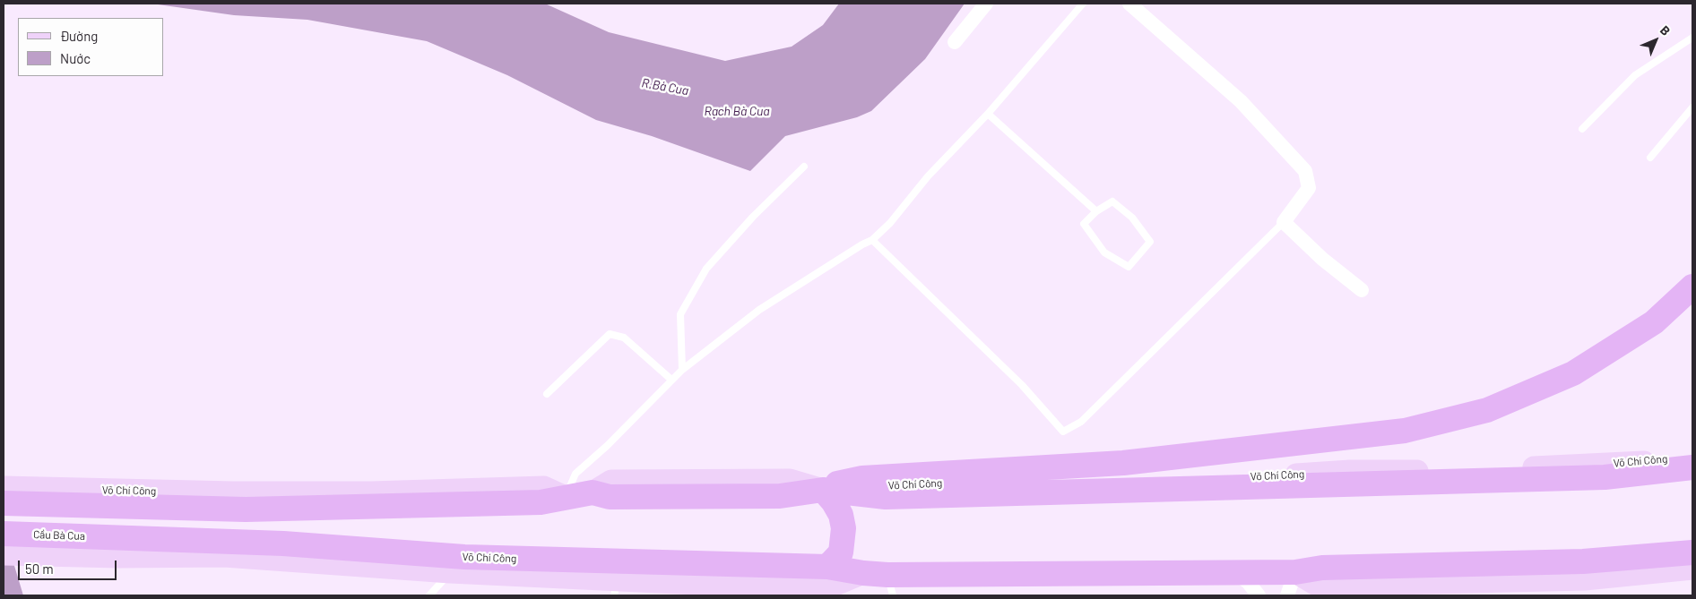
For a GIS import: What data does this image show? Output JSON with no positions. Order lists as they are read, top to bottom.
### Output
{
  "streets": {
    "highway": ["Võ Chí Công", "Cầu Bà Cua"]
  },
  "crossings": [
    ["Võ Chí Công", "Cầu Bà Cua"]
  ],
  "water": ["R.Bà Cua", "Rạch Bà Cua"],
  "legend": ["Đường", "Nước"],
  "scale_bar": "50 m",
  "north": "top right"
}
